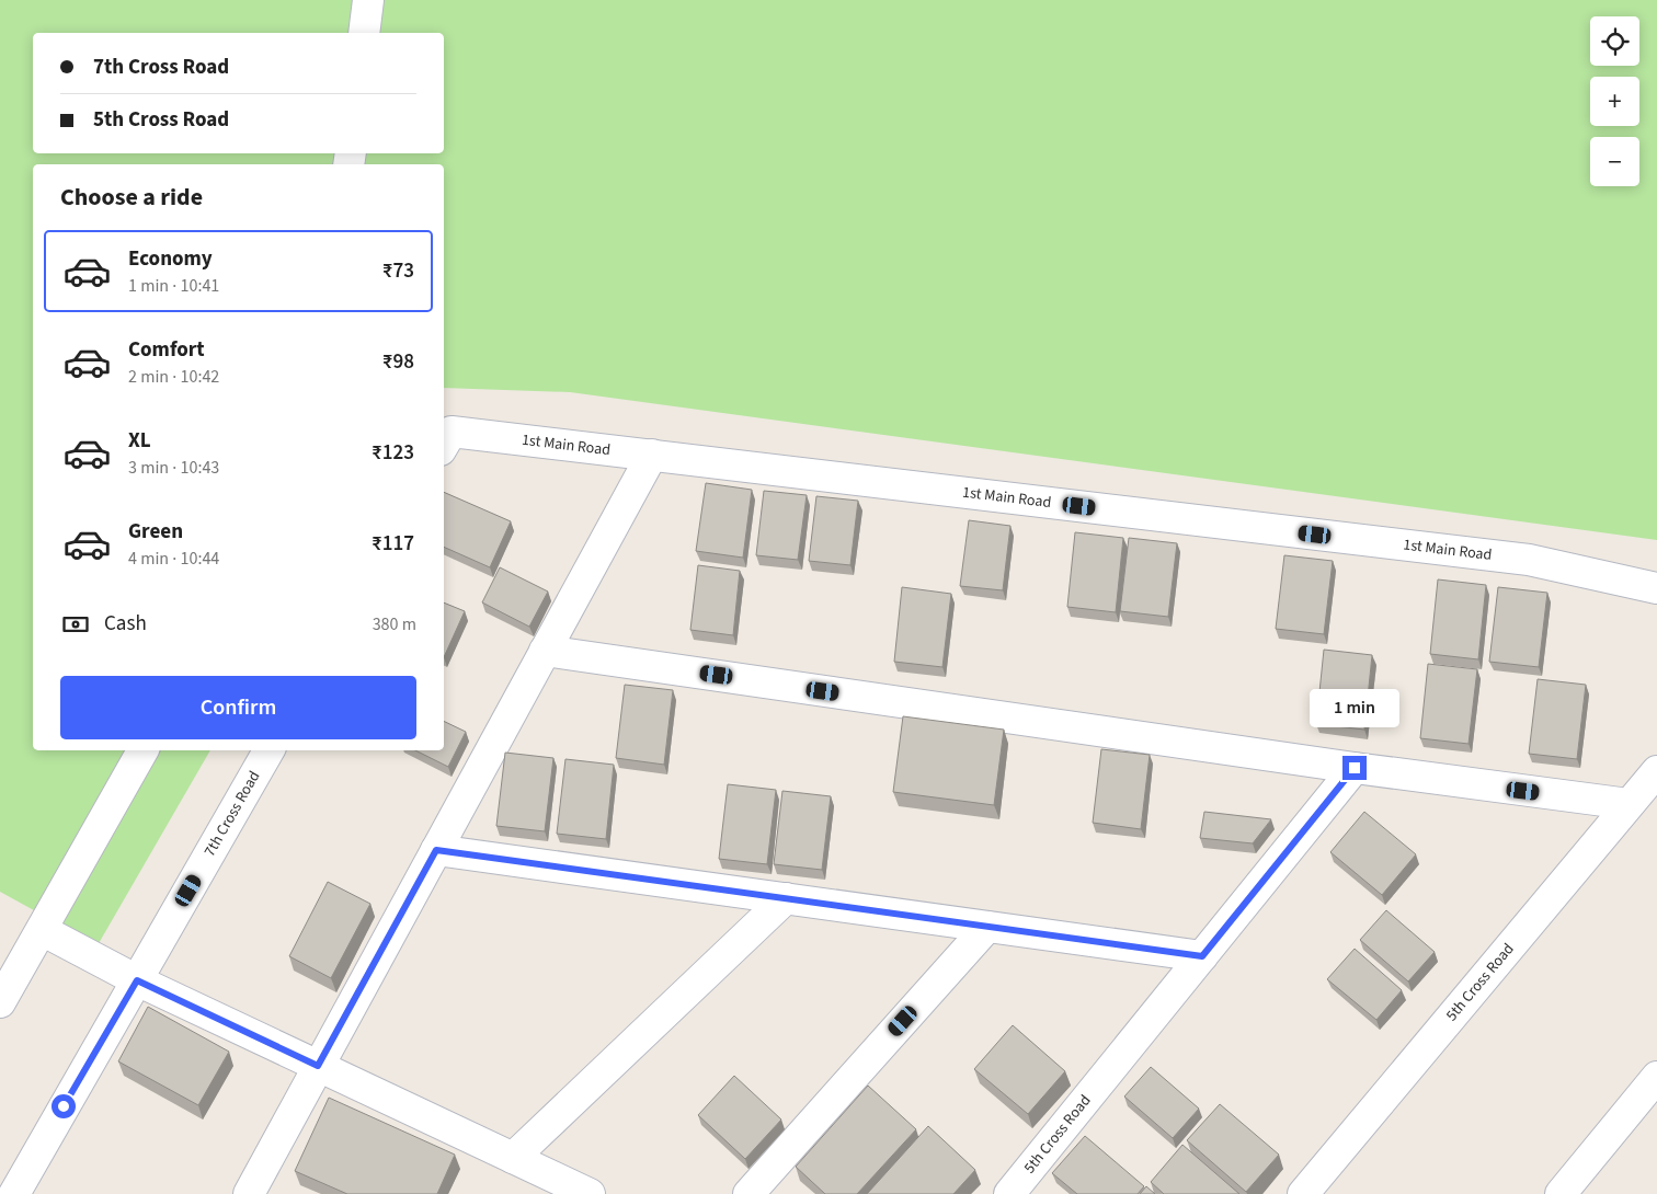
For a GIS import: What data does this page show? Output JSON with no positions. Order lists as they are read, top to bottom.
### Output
{
  "streets": {
    "street": ["1st Main Road", "7th Cross Road", "5th Cross Road"]
  },
  "page": {
    "map_buttons": ["+", "−"],
    "banner": ["7th Cross Road", "5th Cross Road"],
    "heading": "Choose a ride",
    "list": [
      {
        "name": "Economy",
        "note": "1 min · 10:41",
        "value": "₹73"
      },
      {
        "name": "Comfort",
        "note": "2 min · 10:42",
        "value": "₹98"
      },
      {
        "name": "XL",
        "note": "3 min · 10:43",
        "value": "₹123"
      },
      {
        "name": "Green",
        "note": "4 min · 10:44",
        "value": "₹117"
      }
    ],
    "pay": ["Cash", "380 m"],
    "buttons": "Confirm",
    "bubble": "1 min"
  }
}
